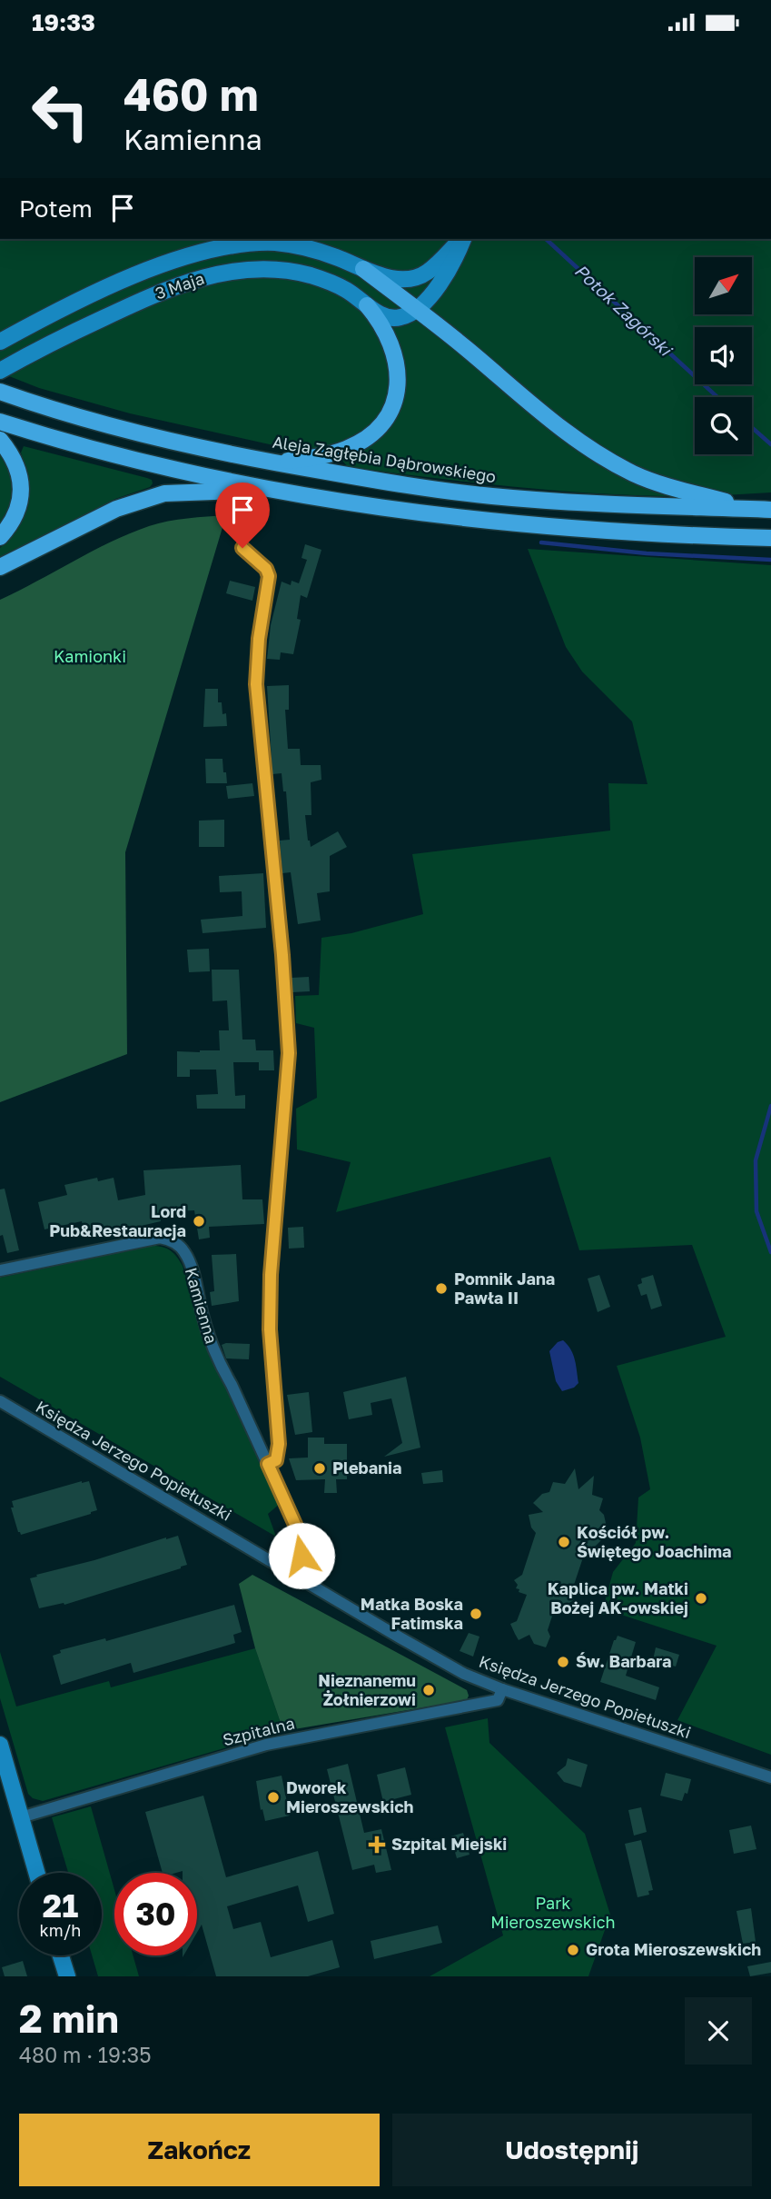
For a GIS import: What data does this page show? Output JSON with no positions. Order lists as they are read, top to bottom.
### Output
{
  "streets": {
    "main road": ["3 Maja", "Aleja Zagłębia Dąbrowskiego"],
    "street": ["Kamienna", "Księdza Jerzego Popiełuszki", "Szpitalna"]
  },
  "crossings": [
    ["Kamienna", "Księdza Jerzego Popiełuszki"],
    ["Księdza Jerzego Popiełuszki", "Szpitalna"]
  ],
  "water": ["Potok Zagórski"],
  "parks": ["Kamionki", "Park Mieroszewskich"],
  "places": {
    "other": [
      "Lord Pub&Restauracja",
      "Pomnik Jana Pawła II",
      "Plebania",
      "Kościół pw. Świętego Joachima",
      "Kaplica pw. Matki Bożej AK-owskiej",
      "Matka Boska Fatimska",
      "Św. Barbara",
      "Nieznanemu Żołnierzowi",
      "Dworek Mieroszewskich",
      "Grota Mieroszewskich"
    ],
    "health": ["Szpital Miejski"]
  },
  "north": "top right",
  "page": {
    "status": "19:33",
    "turn": ["460 m", "Kamienna"],
    "then": "Potem",
    "speed": "21 km/h",
    "limit": "30",
    "heading": ["2 min", "480 m · 19:35"],
    "buttons": ["Zakończ", "Udostępnij"]
  }
}
